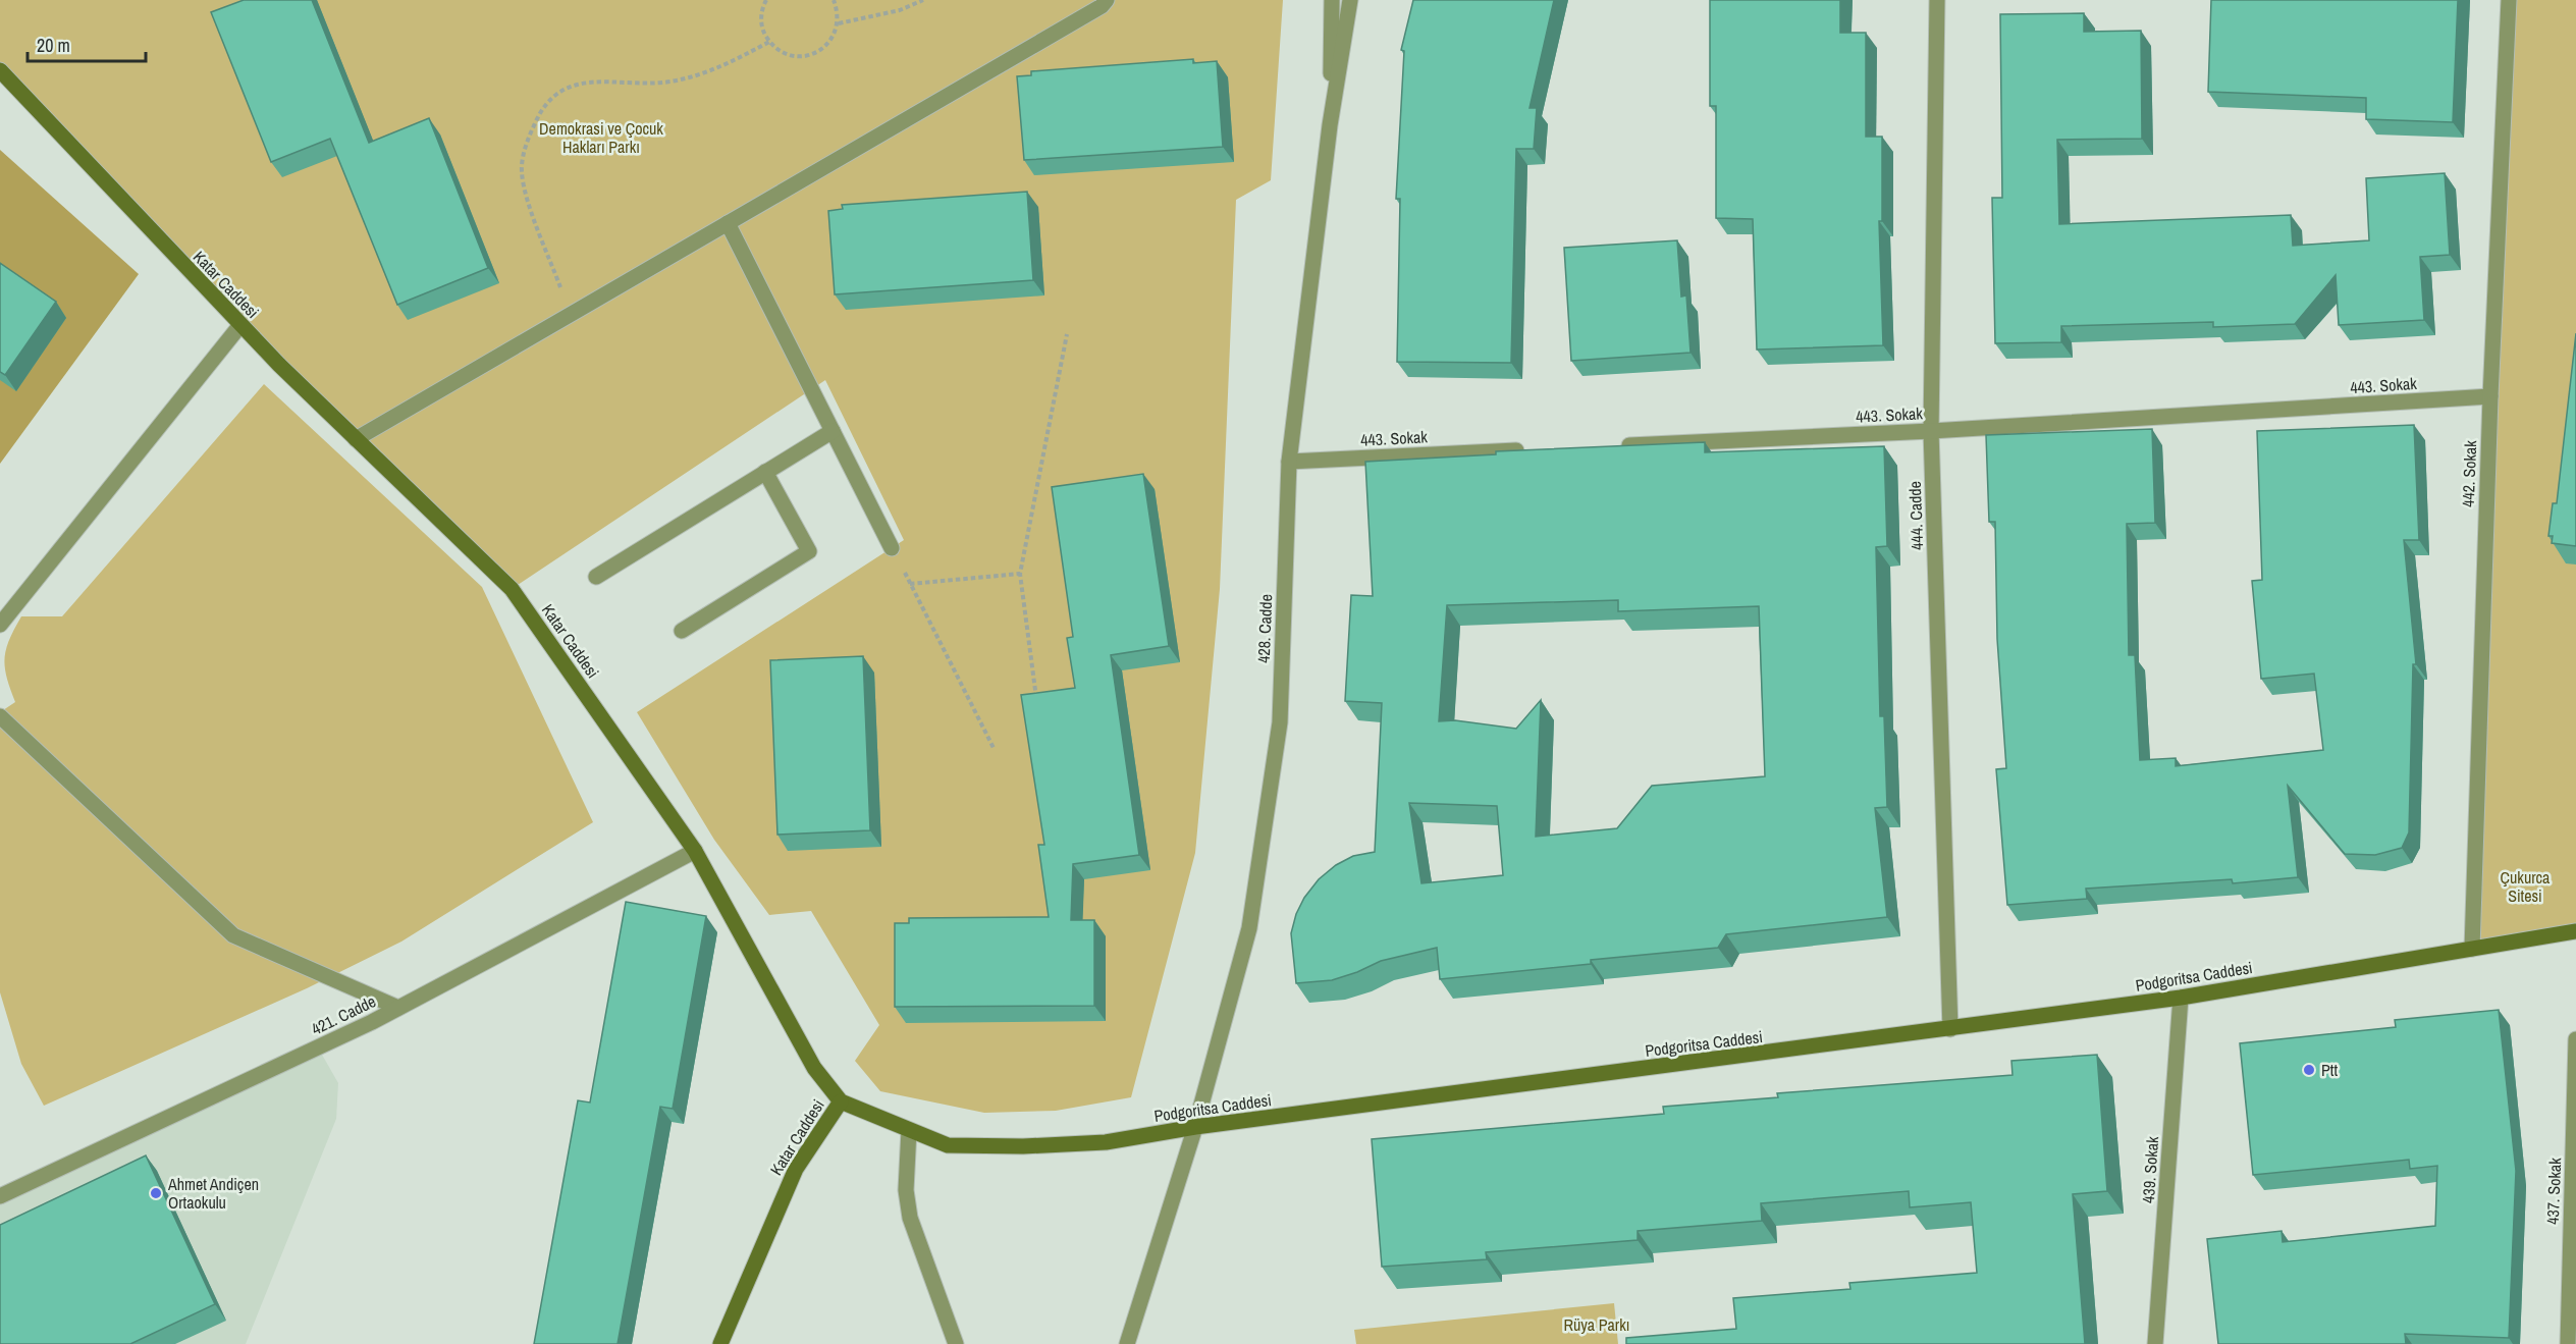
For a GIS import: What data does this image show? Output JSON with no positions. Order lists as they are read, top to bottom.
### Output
{
  "streets": {
    "main road": ["Katar Caddesi", "Podgoritsa Caddesi"],
    "street": [
      "443. Sokak",
      "442. Sokak",
      "444. Cadde",
      "428. Cadde",
      "421. Cadde",
      "439. Sokak",
      "437. Sokak"
    ]
  },
  "crossings": [
    ["Katar Caddesi", "Podgoritsa Caddesi"],
    ["Katar Caddesi", "421. Cadde"],
    ["443. Sokak", "442. Sokak"],
    ["443. Sokak", "444. Cadde"],
    ["443. Sokak", "428. Cadde"],
    ["442. Sokak", "Podgoritsa Caddesi"],
    ["444. Cadde", "Podgoritsa Caddesi"],
    ["428. Cadde", "Podgoritsa Caddesi"],
    ["Podgoritsa Caddesi", "439. Sokak"]
  ],
  "parks": ["Demokrasi ve Çocuk Hakları Parkı", "Çukurca Sitesi", "Rüya Parkı"],
  "places": ["Ptt", "Ahmet Andiçen Ortaokulu"],
  "scale_bar": "20 m"
}
